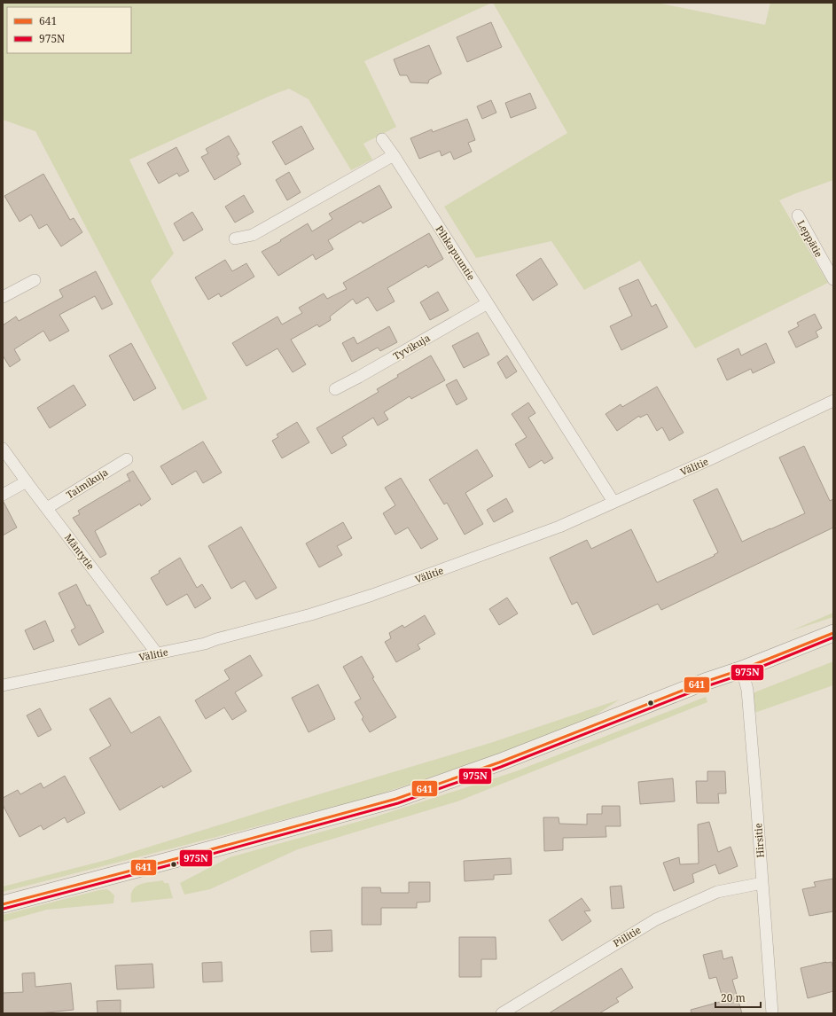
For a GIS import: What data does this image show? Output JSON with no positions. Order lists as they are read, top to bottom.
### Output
{
  "streets": {
    "street": [
      "Leppätie",
      "Pihkapuuntie",
      "Tyvikuja",
      "Välitie",
      "Taimikuja",
      "Mäntytie",
      "Hirsitie",
      "Piilitie"
    ]
  },
  "crossings": [
    ["Pihkapuuntie", "Tyvikuja"],
    ["Pihkapuuntie", "Välitie"],
    ["Välitie", "Mäntytie"],
    ["Taimikuja", "Mäntytie"],
    ["Hirsitie", "Piilitie"]
  ],
  "lines": ["transit line 641", "transit line 975N"],
  "legend": ["641", "975N"],
  "scale_bar": "20 m"
}
